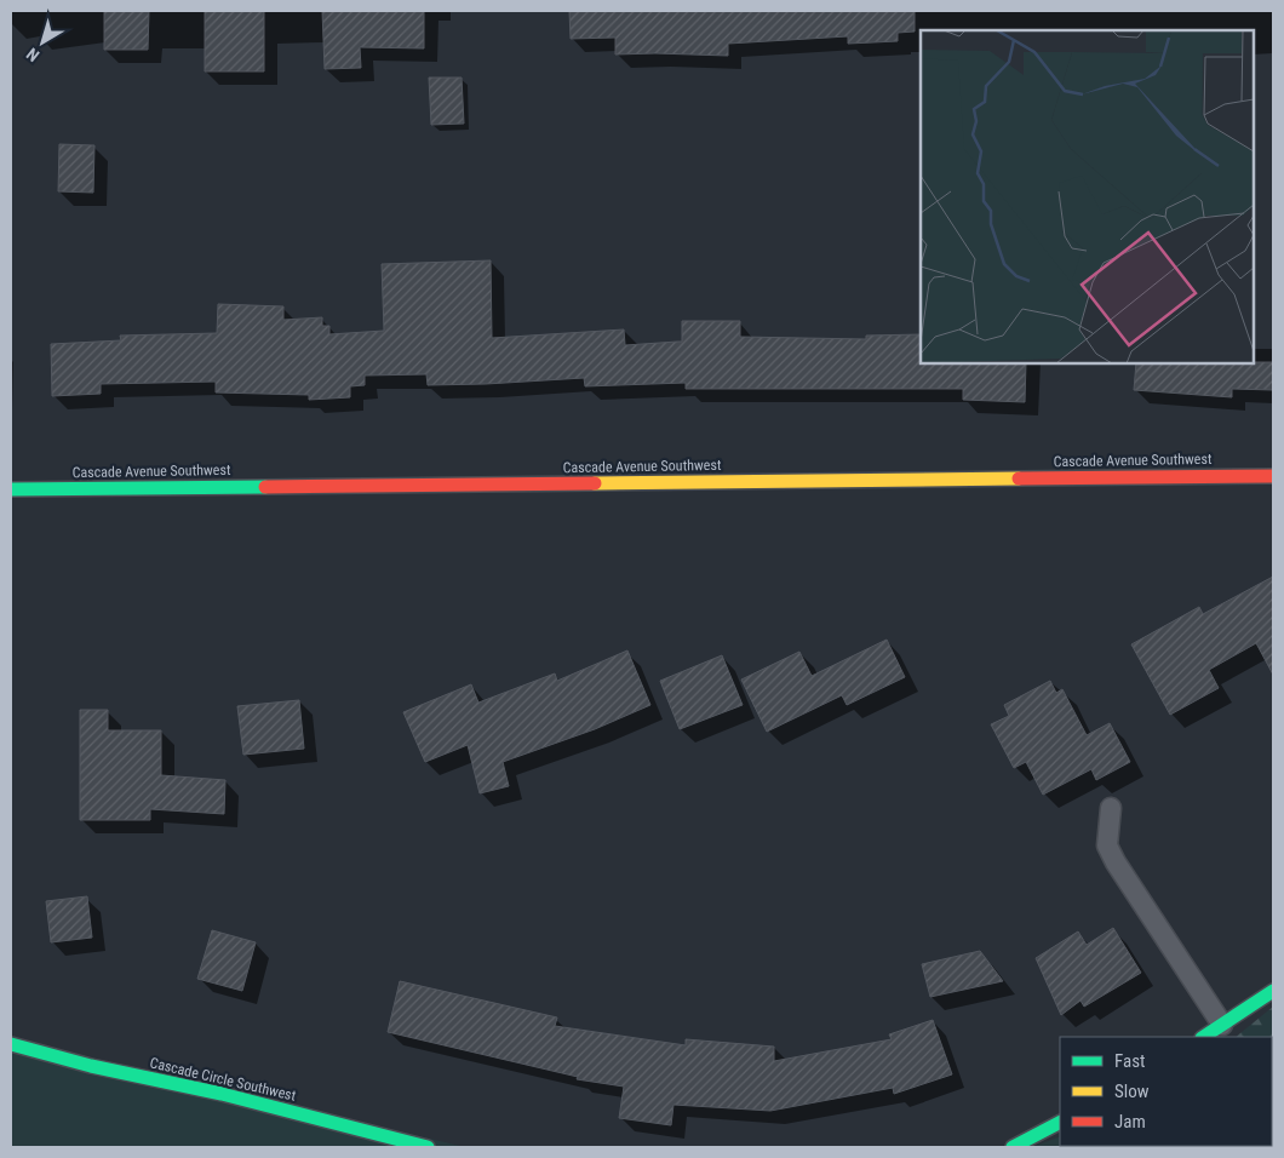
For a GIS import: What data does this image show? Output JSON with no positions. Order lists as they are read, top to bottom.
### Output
{
  "streets": {
    "main road": ["Cascade Avenue Southwest", "Cascade Circle Southwest"]
  },
  "legend": ["Fast", "Slow", "Jam"],
  "north": "bottom left"
}
